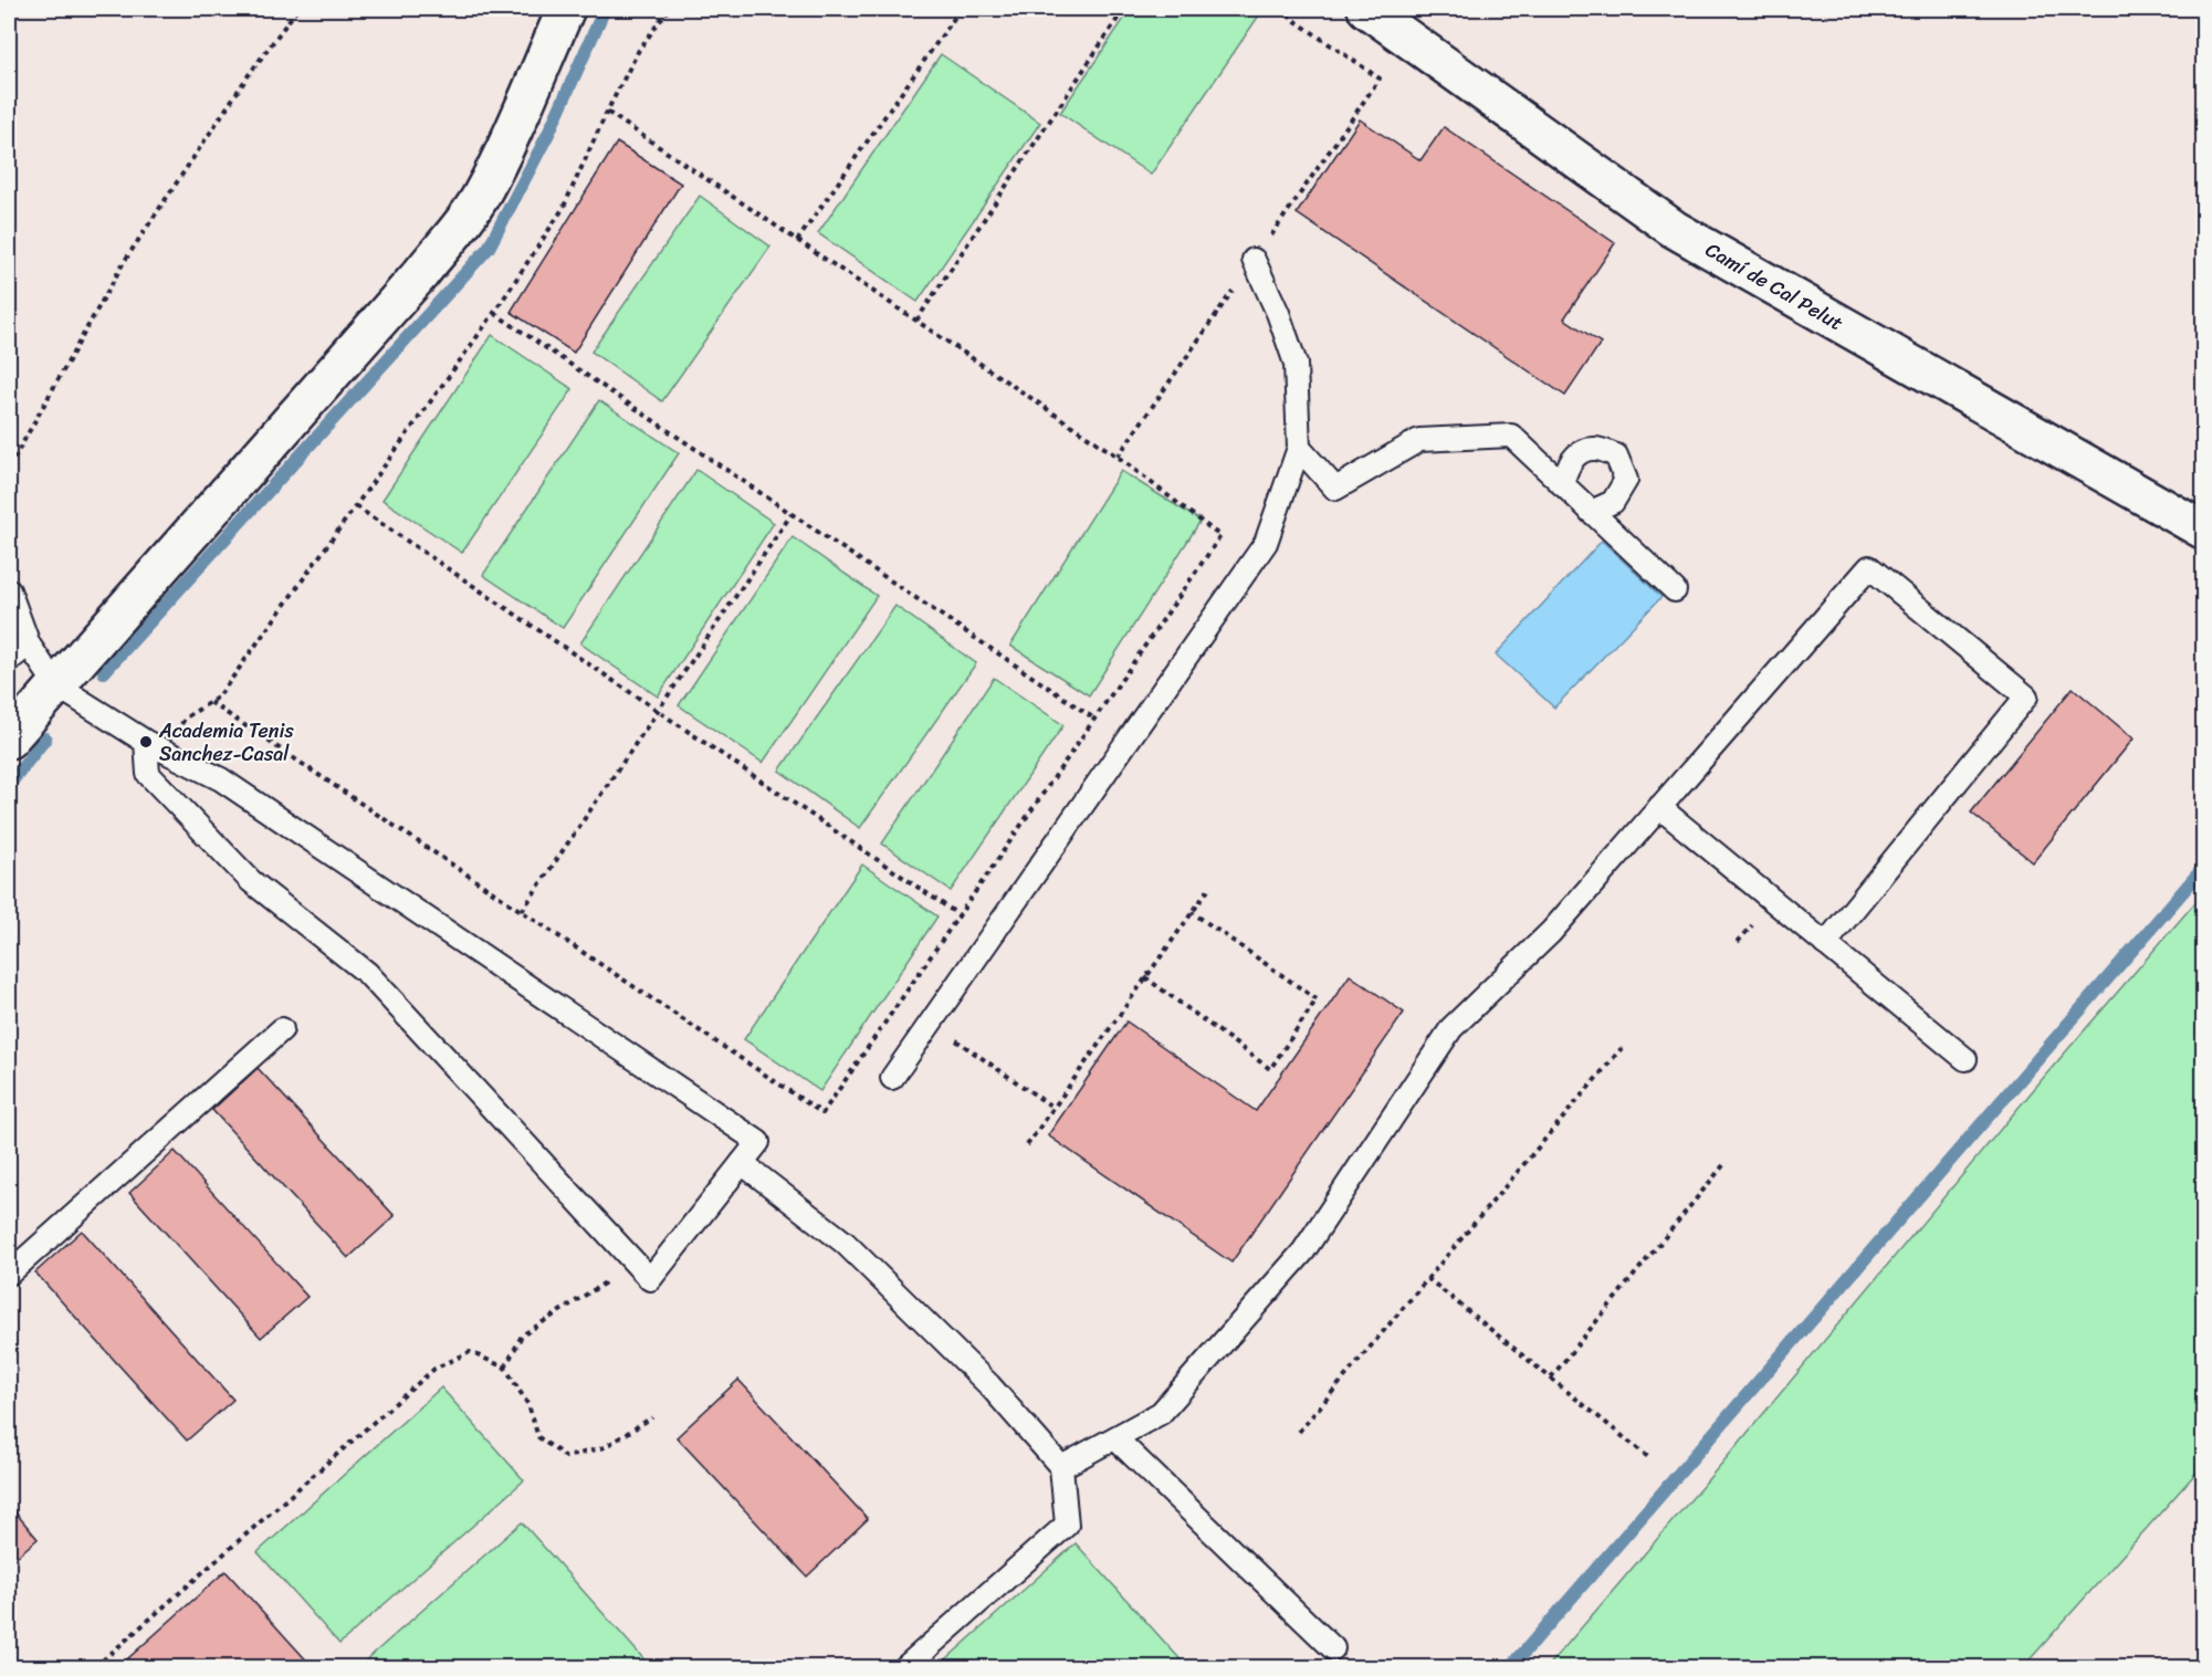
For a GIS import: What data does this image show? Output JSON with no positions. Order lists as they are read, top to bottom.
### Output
{
  "streets": {
    "street": ["Camí de Cal Pelut"]
  },
  "places": ["Academia Tenis Sanchez-Casal"]
}
